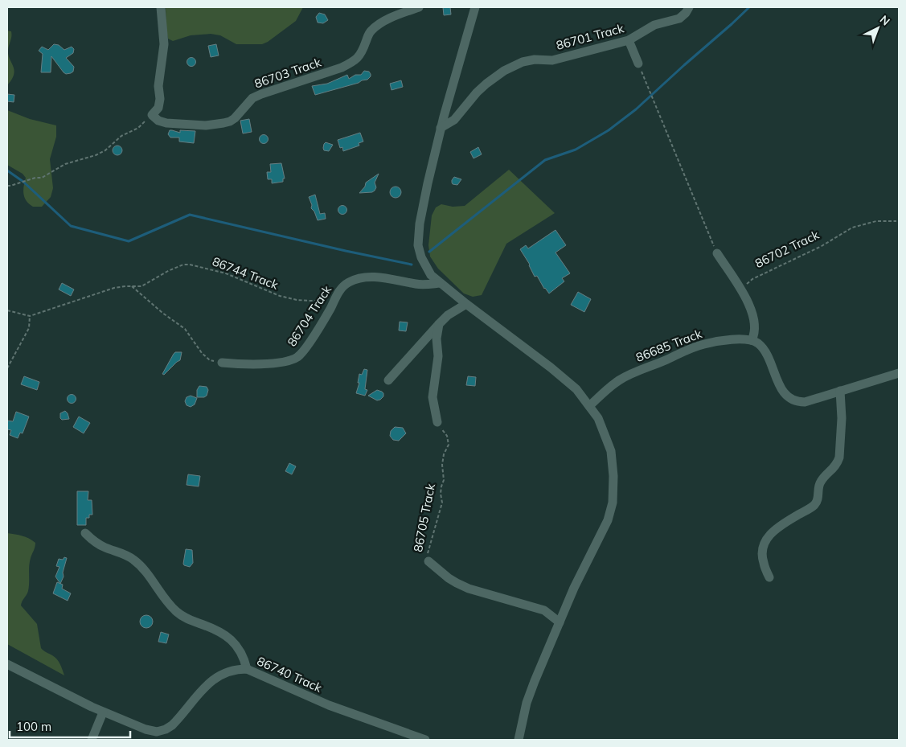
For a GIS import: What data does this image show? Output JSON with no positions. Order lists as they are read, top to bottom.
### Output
{
  "streets": {
    "street": [
      "86701 Track",
      "86703 Track",
      "86704 Track",
      "86685 Track",
      "86705 Track",
      "86740 Track"
    ],
    "path": ["86702 Track", "86744 Track"]
  },
  "scale_bar": "100 m",
  "north": "top right"
}
